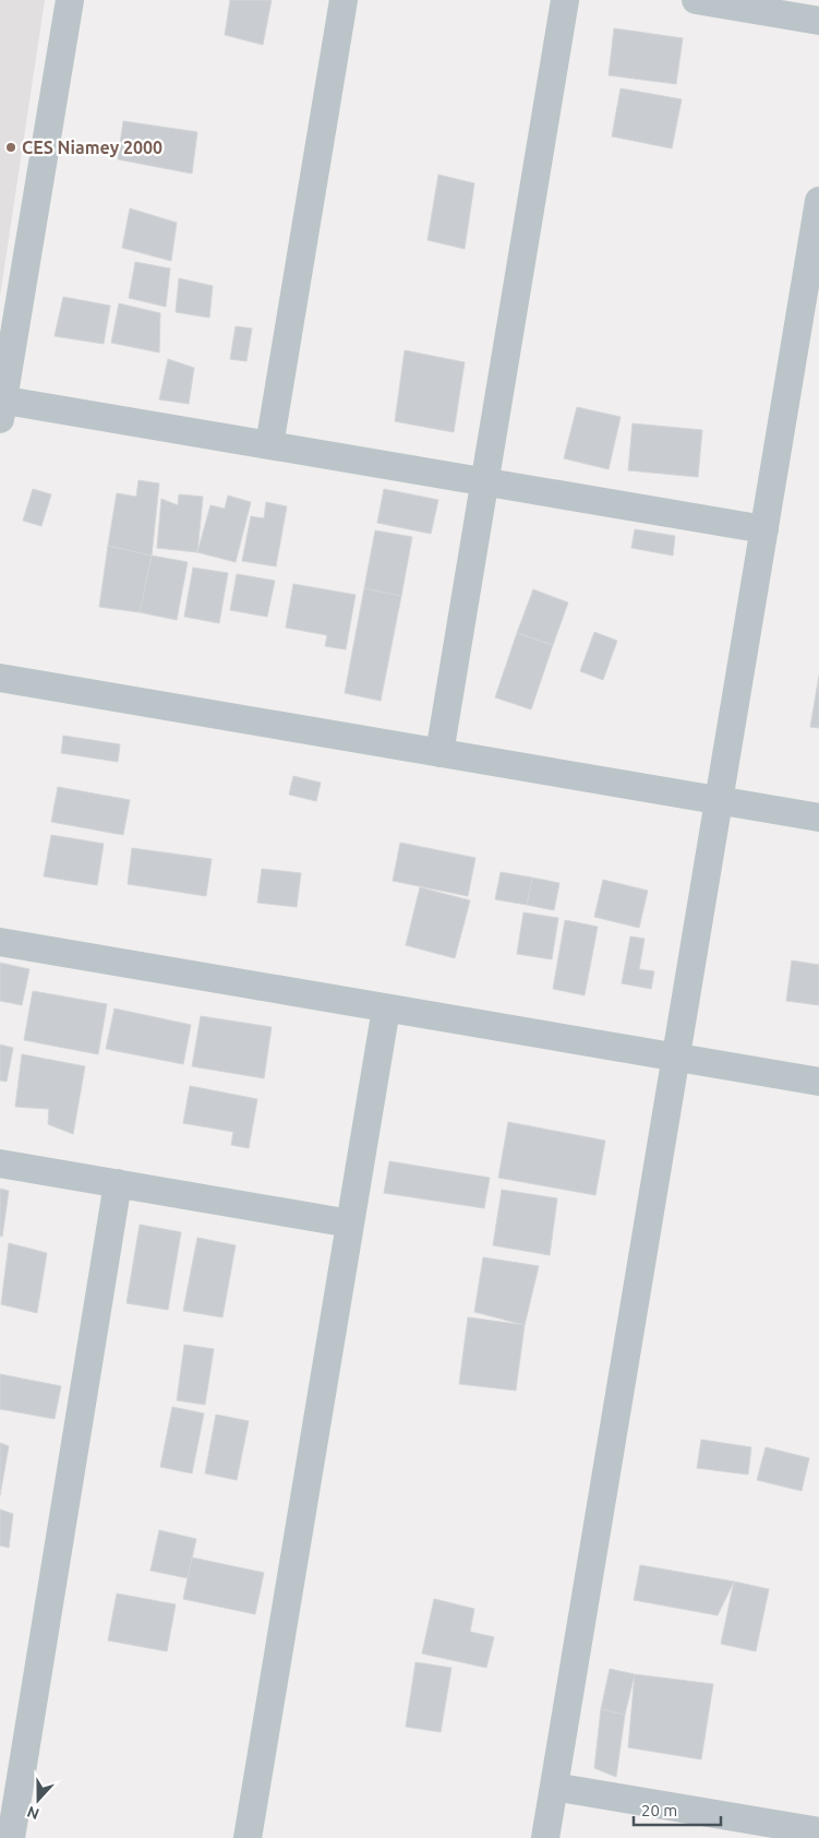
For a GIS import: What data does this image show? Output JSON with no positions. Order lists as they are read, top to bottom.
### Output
{
  "places": ["CES Niamey 2000"],
  "scale_bar": "20 m",
  "north": "bottom"
}
